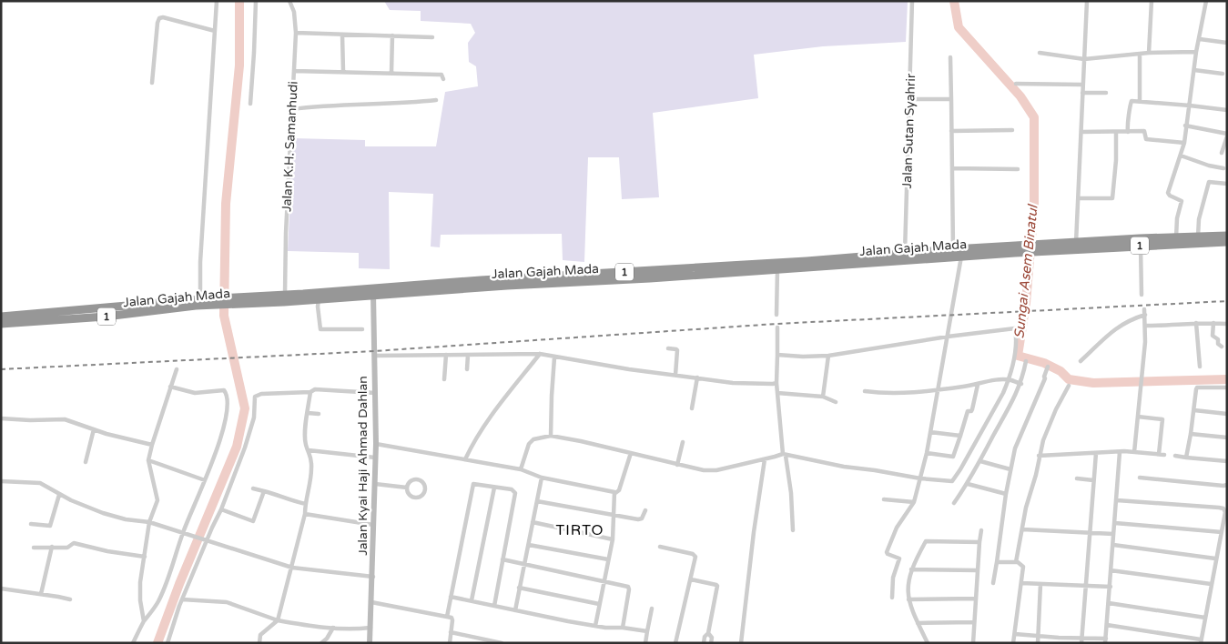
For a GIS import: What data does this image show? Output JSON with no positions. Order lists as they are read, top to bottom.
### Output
{
  "streets": {
    "highway": ["1", "Jalan Gajah Mada"],
    "street": ["Jalan Sutan Syahrir", "Jalan K.H. Samanhudi", "Jalan Kyai Haji Ahmad Dahlan"]
  },
  "crossings": [
    ["Jalan Sutan Syahrir", "Jalan Gajah Mada"],
    ["Jalan K.H. Samanhudi", "Jalan Gajah Mada"],
    ["Jalan Gajah Mada", "Jalan Kyai Haji Ahmad Dahlan"]
  ],
  "districts": ["TIRTO"],
  "water": ["Sungai Asem Binatul"]
}
